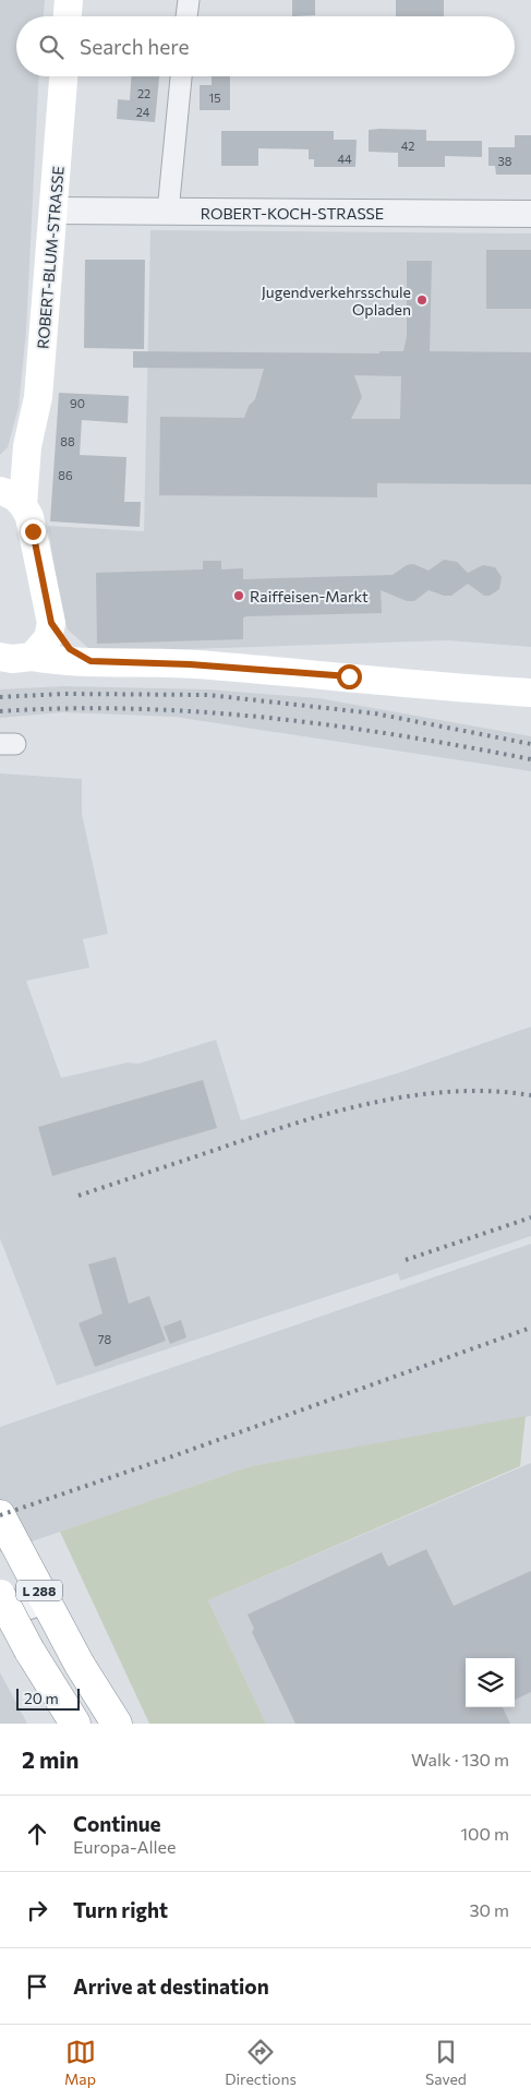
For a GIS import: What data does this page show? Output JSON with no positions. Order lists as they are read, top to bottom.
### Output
{
  "streets": {
    "highway": ["L 288"],
    "main road": ["ROBERT-BLUM-STRASSE"],
    "street": ["ROBERT-KOCH-STRASSE"]
  },
  "crossings": [
    ["ROBERT-KOCH-STRASSE", "ROBERT-BLUM-STRASSE"]
  ],
  "places": ["Jugendverkehrsschule Opladen", "Raiffeisen-Markt"],
  "house_numbers": [
    "22",
    "15",
    "24",
    "42",
    "44",
    "38",
    "90",
    "88",
    "86",
    "78"
  ],
  "scale_bar": "20 m",
  "page": {
    "search": "Search here",
    "scale": "20 m",
    "heading": ["2 min", "Walk · 130 m"],
    "list": [
      ["Continue", "Europa-Allee", "100 m"],
      ["Turn right", "30 m"],
      "Arrive at destination"
    ],
    "nav": ["Map", "Directions", "Saved"]
  }
}
